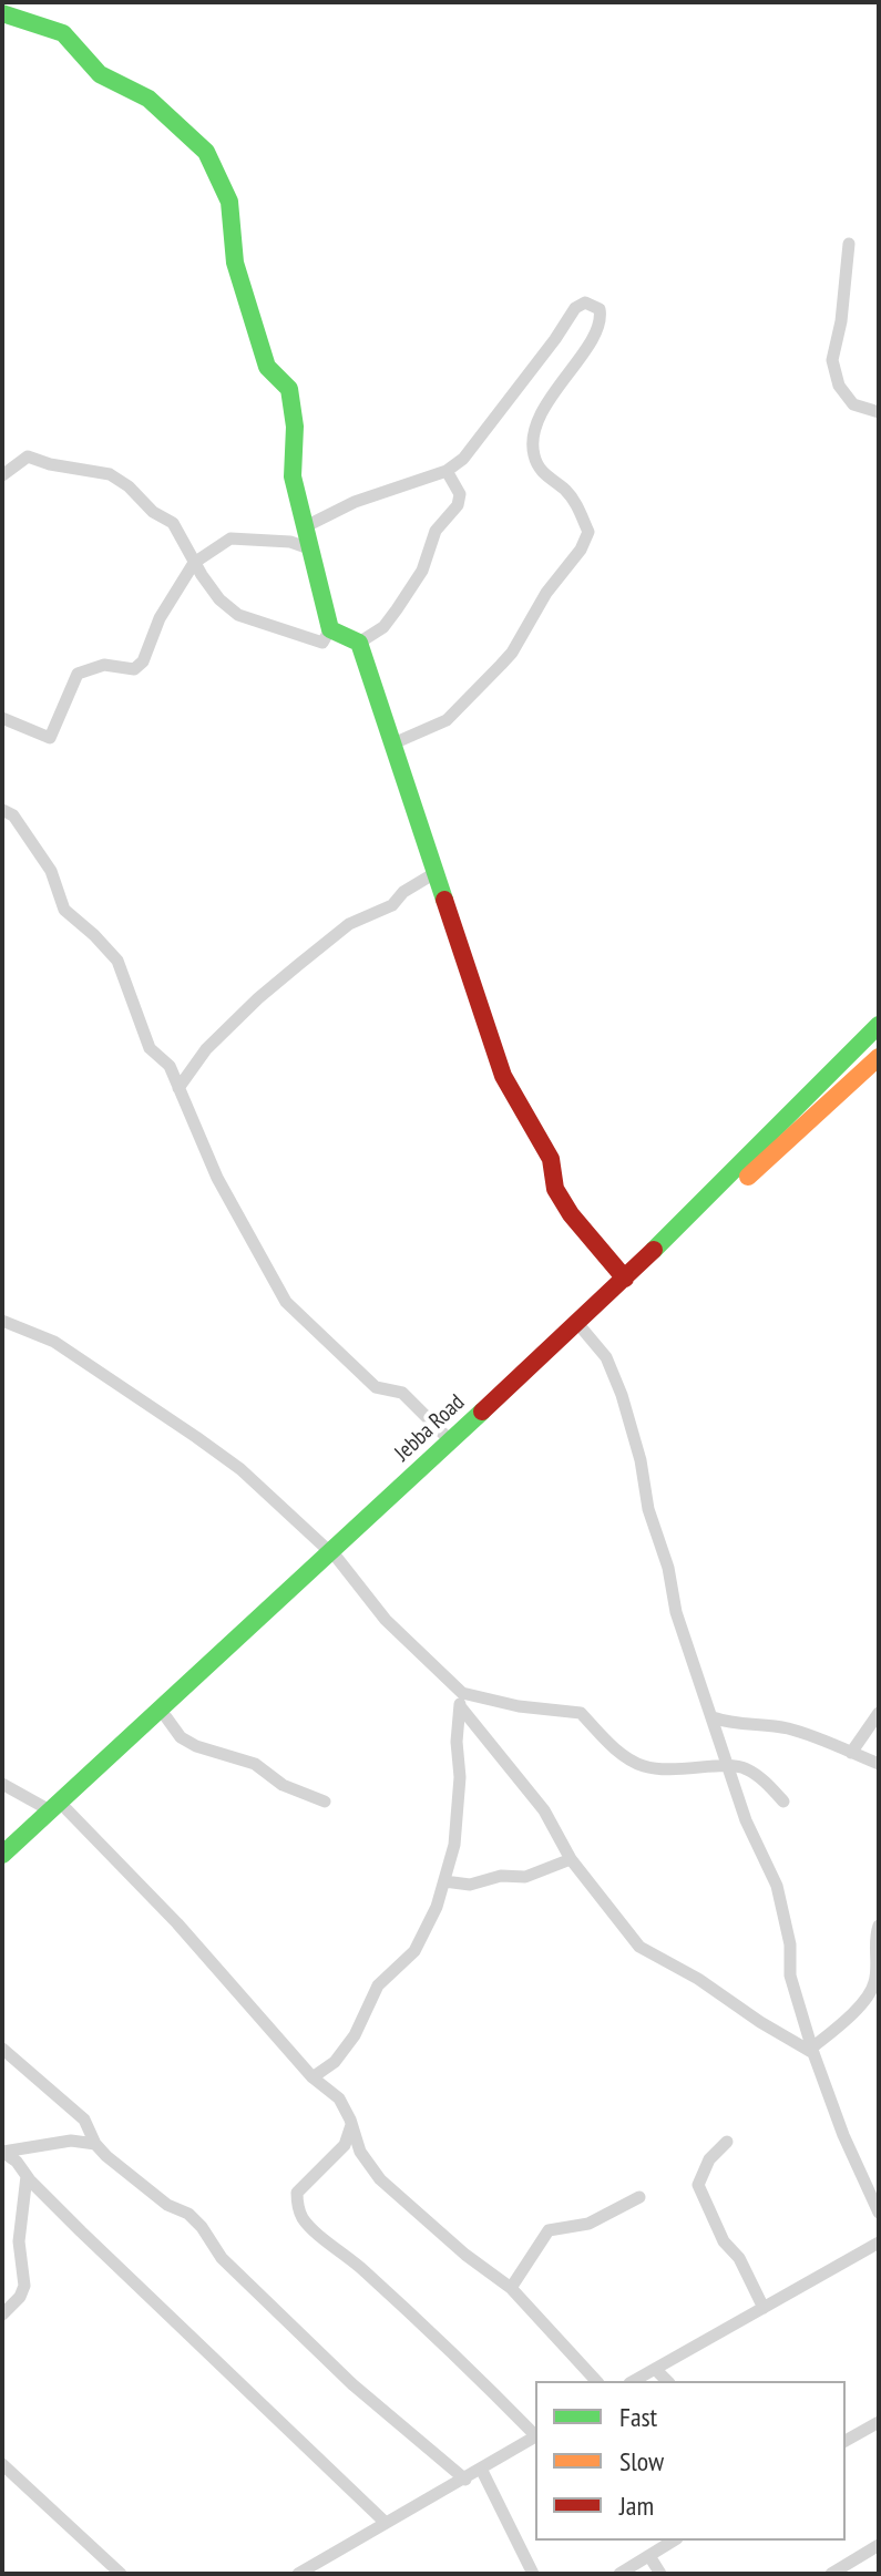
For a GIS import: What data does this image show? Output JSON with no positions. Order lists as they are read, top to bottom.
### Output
{
  "streets": {
    "main road": ["Jebba Road"]
  },
  "legend": ["Fast", "Slow", "Jam"]
}
